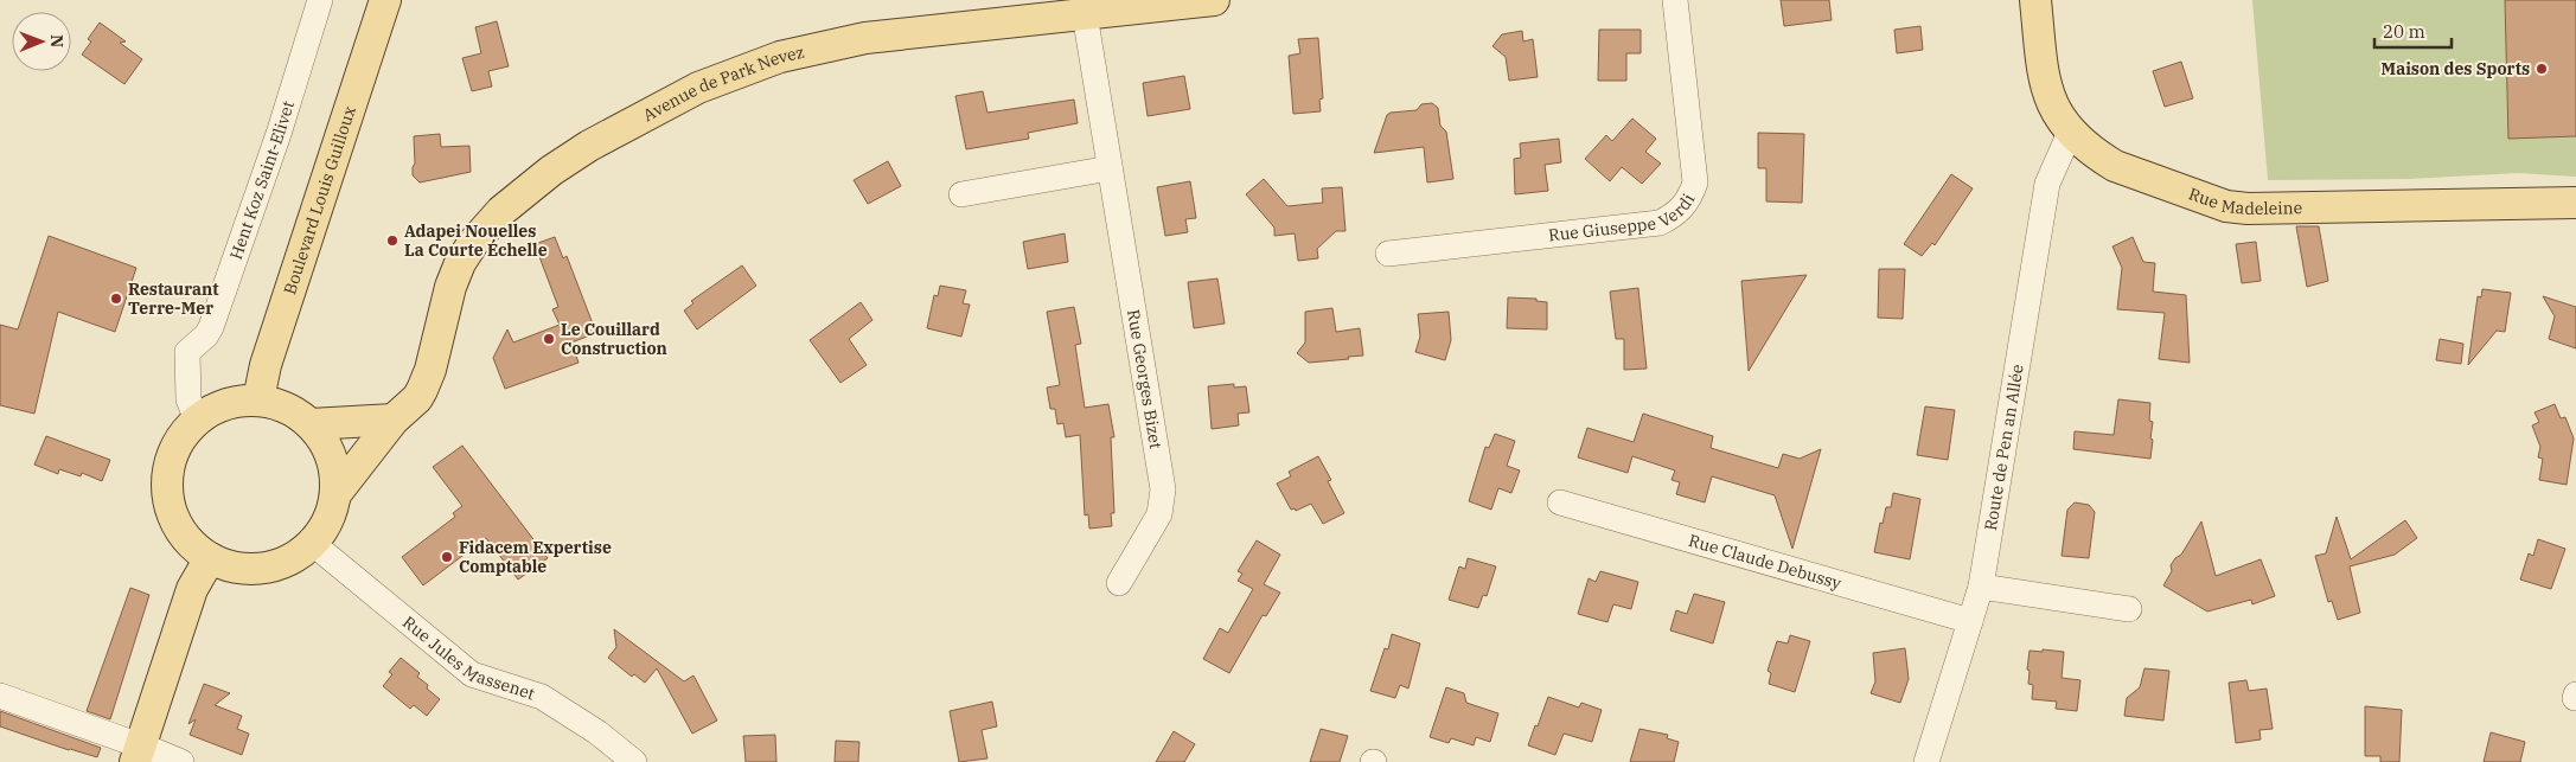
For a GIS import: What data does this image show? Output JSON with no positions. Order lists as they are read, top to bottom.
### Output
{
  "streets": {
    "main road": ["Avenue de Park Nevez", "Boulevard Louis Guilloux", "Rue Madeleine"],
    "street": [
      "Hent Koz Saint-Elivet",
      "Rue Giuseppe Verdi",
      "Rue Georges Bizet",
      "Route de Pen an Allée",
      "Rue Claude Debussy",
      "Rue Jules Massenet"
    ]
  },
  "crossings": [
    ["Avenue de Park Nevez", "Hent Koz Saint-Elivet"],
    ["Avenue de Park Nevez", "Boulevard Louis Guilloux"],
    ["Avenue de Park Nevez", "Rue Georges Bizet"],
    ["Avenue de Park Nevez", "Rue Jules Massenet"],
    ["Hent Koz Saint-Elivet", "Boulevard Louis Guilloux"],
    ["Hent Koz Saint-Elivet", "Rue Jules Massenet"],
    ["Boulevard Louis Guilloux", "Rue Jules Massenet"],
    ["Rue Madeleine", "Route de Pen an Allée"],
    ["Route de Pen an Allée", "Rue Claude Debussy"]
  ],
  "places": [
    "Maison des Sports",
    "Adapei Nouelles La Courte Échelle",
    "Restaurant Terre-Mer",
    "Le Couillard Construction",
    "Fidacem Expertise Comptable"
  ],
  "scale_bar": "20 m",
  "north": "right"
}
